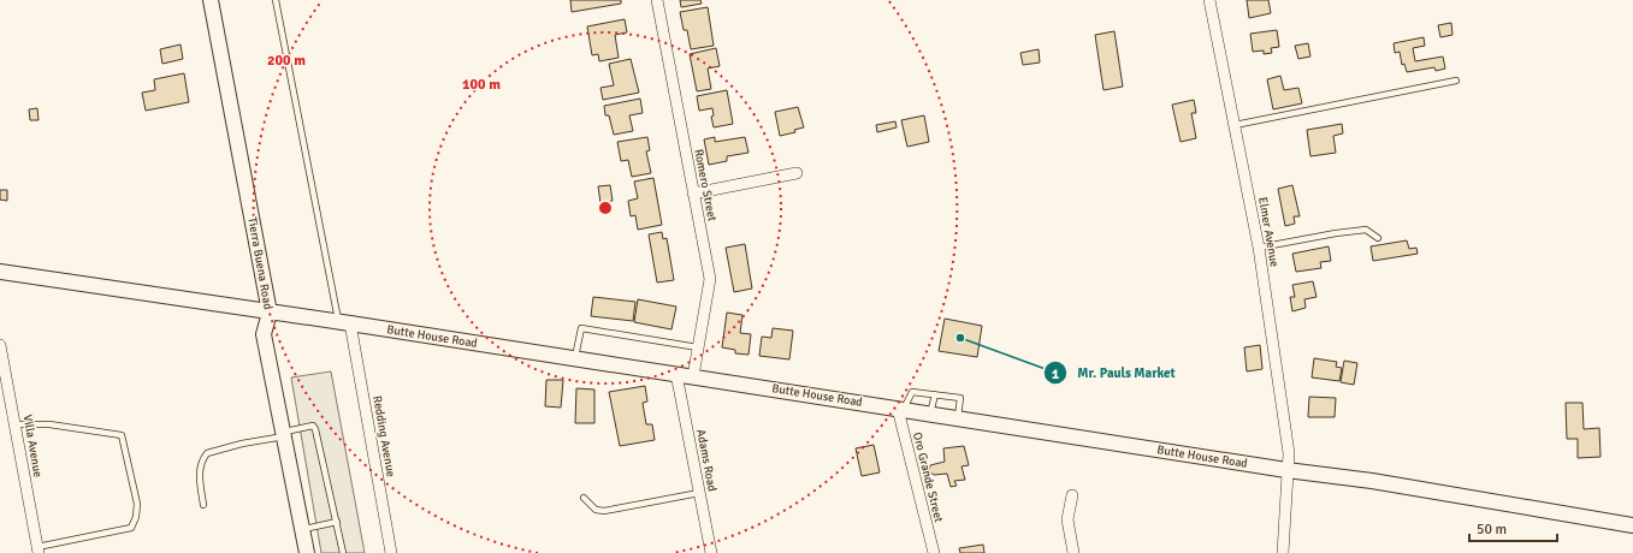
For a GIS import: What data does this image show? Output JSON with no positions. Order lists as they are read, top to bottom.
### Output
{
  "streets": {
    "main road": ["Tierra Buena Road", "Butte House Road"],
    "street": [
      "Romero Street",
      "Elmer Avenue",
      "Redding Avenue",
      "Villa Avenue",
      "Adams Road",
      "Oro Grande Street"
    ]
  },
  "crossings": [
    ["Romero Street", "Butte House Road"],
    ["Elmer Avenue", "Butte House Road"],
    ["Tierra Buena Road", "Butte House Road"],
    ["Butte House Road", "Redding Avenue"],
    ["Butte House Road", "Adams Road"],
    ["Butte House Road", "Oro Grande Street"]
  ],
  "places": ["Mr. Pauls Market"],
  "scale_bar": "50 m",
  "rings": ["200 m", "100 m"]
}
